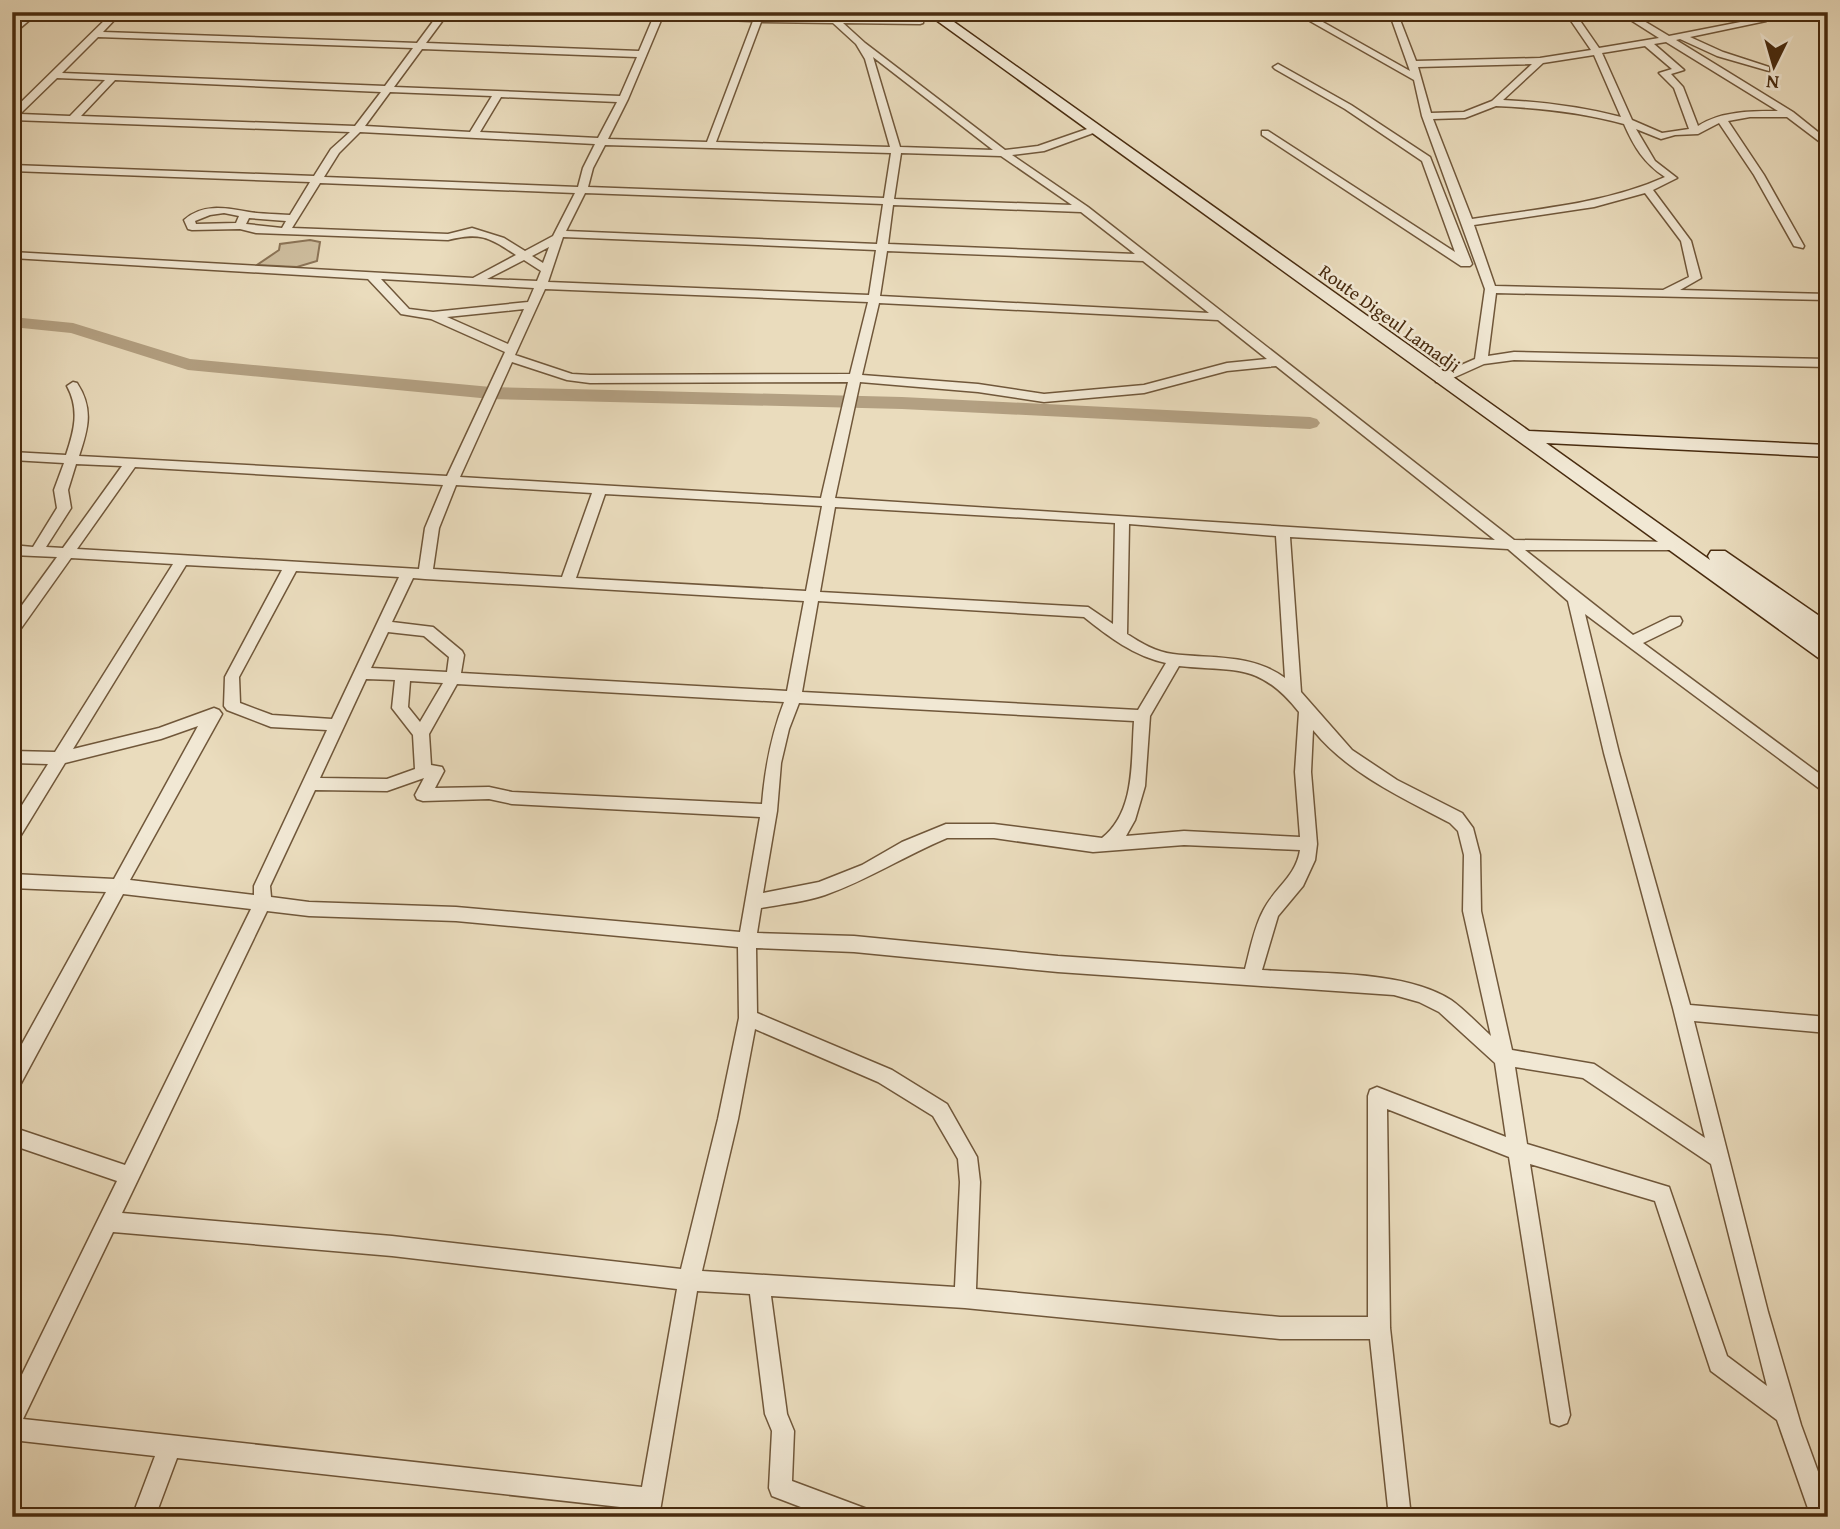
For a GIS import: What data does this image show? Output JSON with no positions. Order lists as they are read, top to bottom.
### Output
{
  "streets": {
    "main road": ["Route Digeul Lamadji"]
  },
  "north": "bottom"
}
